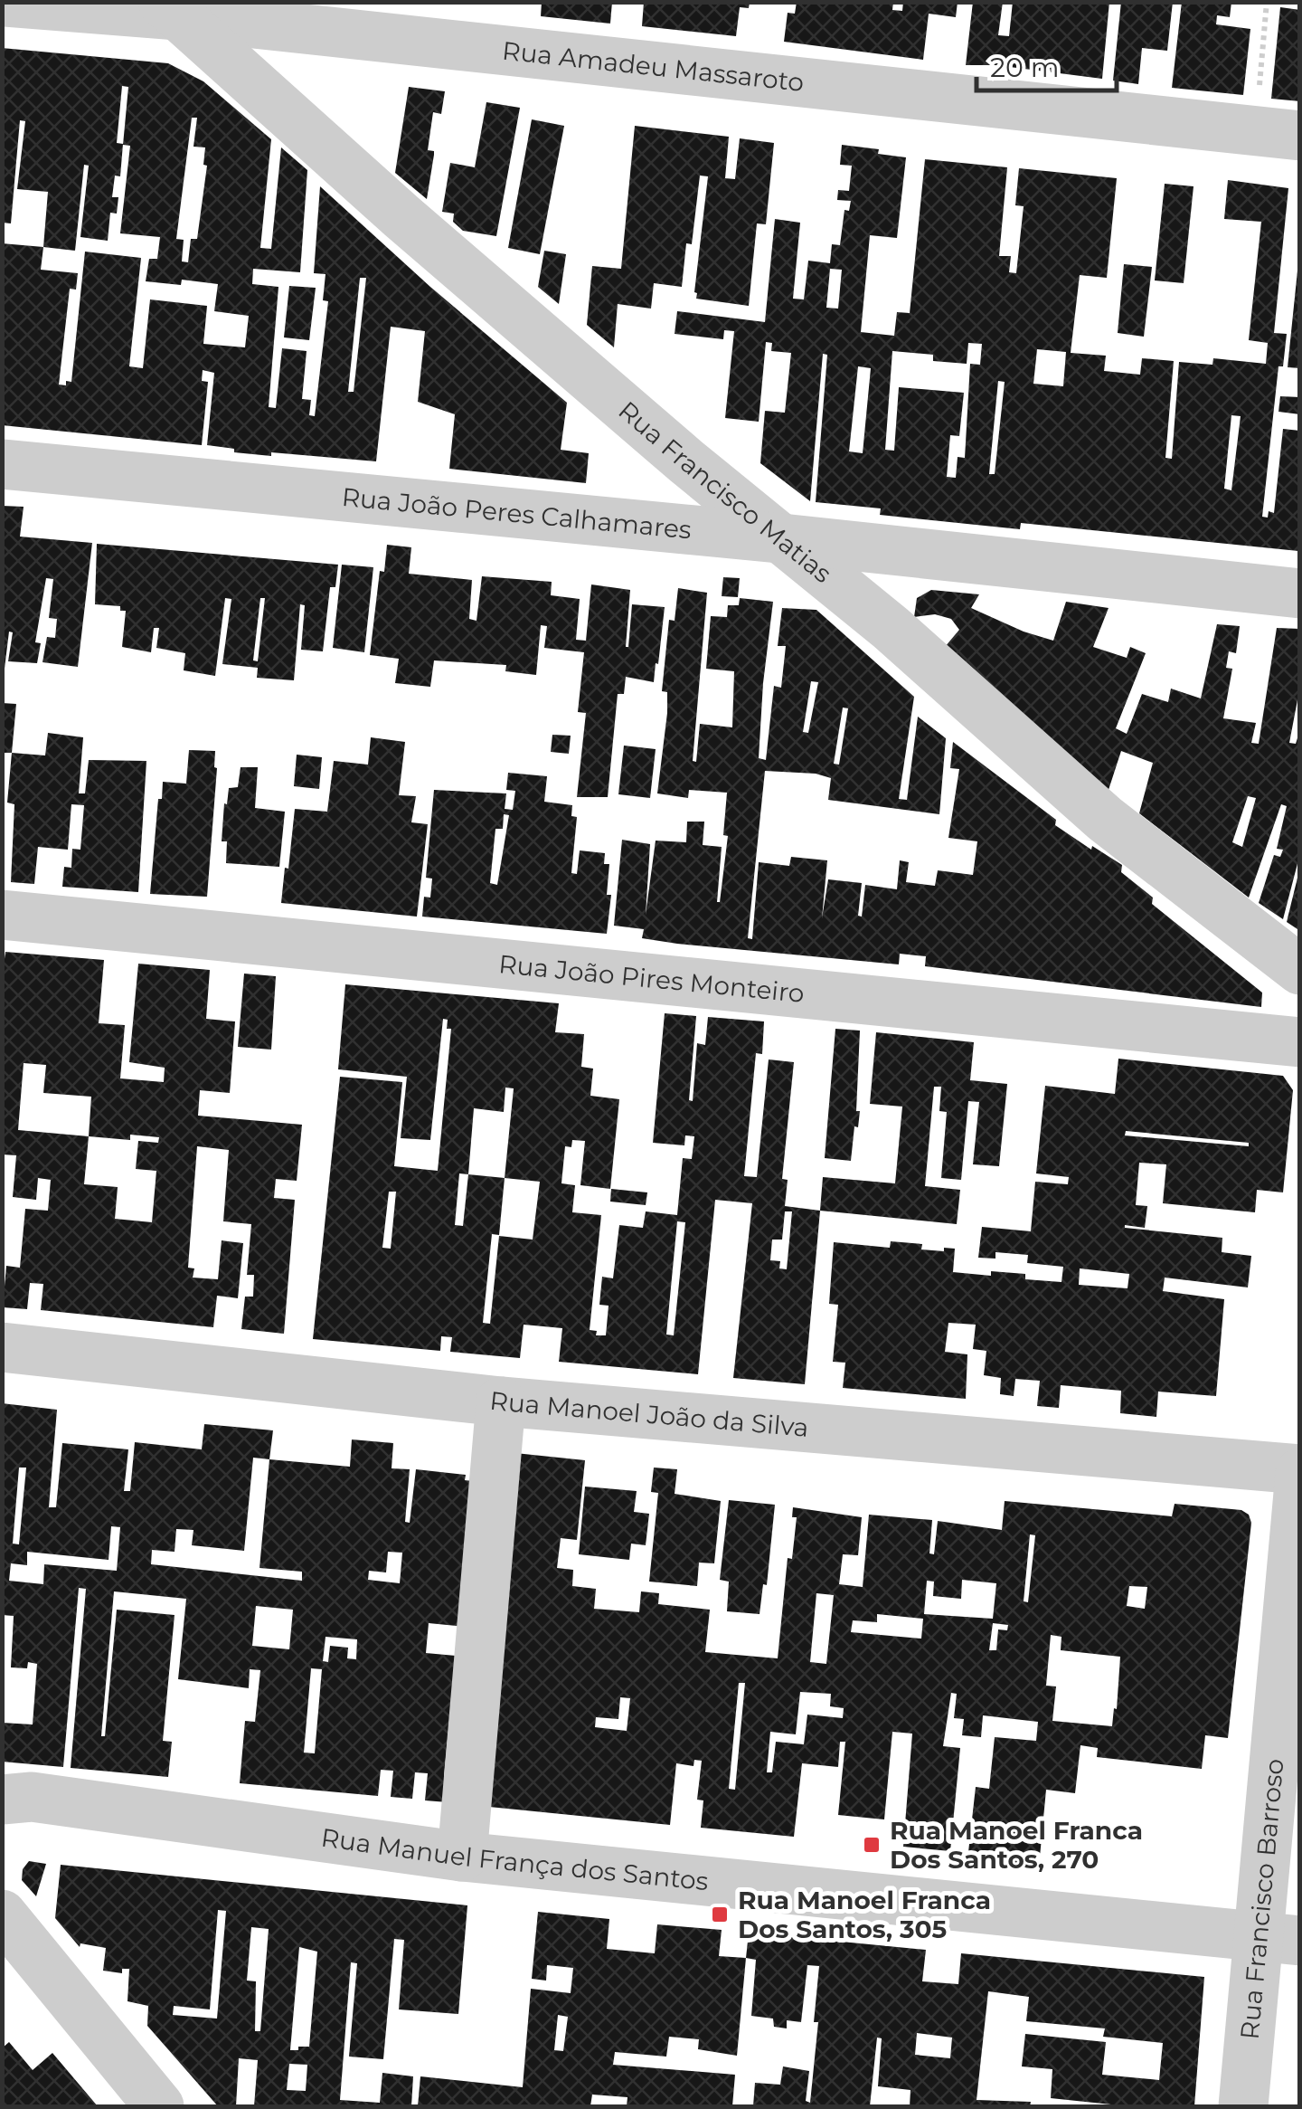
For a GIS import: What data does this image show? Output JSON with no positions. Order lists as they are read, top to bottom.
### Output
{
  "streets": {
    "street": [
      "Rua Amadeu Massaroto",
      "Rua Francisco Matias",
      "Rua João Peres Calhamares",
      "Rua João Pires Monteiro",
      "Rua Manoel João da Silva",
      "Rua Manuel França dos Santos",
      "Rua Francisco Barroso"
    ]
  },
  "crossings": [
    ["Rua Amadeu Massaroto", "Rua Francisco Matias"],
    ["Rua Francisco Matias", "Rua João Peres Calhamares"],
    ["Rua Manoel João da Silva", "Rua Francisco Barroso"],
    ["Rua Manuel França dos Santos", "Rua Francisco Barroso"]
  ],
  "places": {
    "transit": ["Rua Manoel Franca Dos Santos, 270", "Rua Manoel Franca Dos Santos, 305"]
  },
  "scale_bar": "20 m"
}
